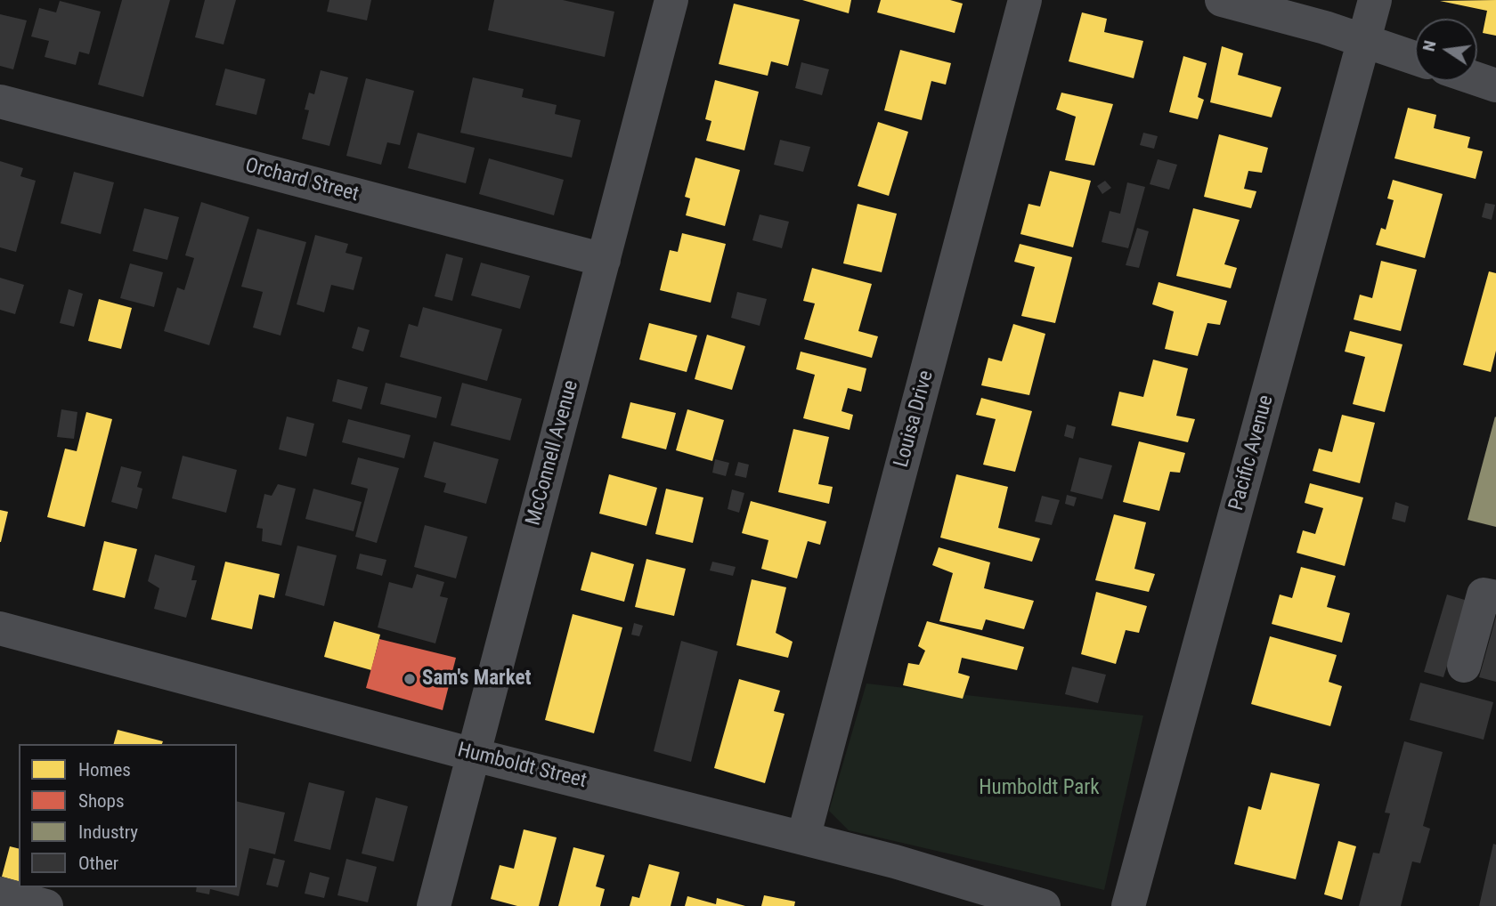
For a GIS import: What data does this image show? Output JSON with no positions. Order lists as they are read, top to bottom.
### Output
{
  "streets": {
    "street": [
      "Orchard Street",
      "Louisa Drive",
      "McConnell Avenue",
      "Pacific Avenue",
      "Humboldt Street"
    ]
  },
  "crossings": [
    ["Orchard Street", "McConnell Avenue"],
    ["Louisa Drive", "Humboldt Street"],
    ["McConnell Avenue", "Humboldt Street"]
  ],
  "parks": ["Humboldt Park"],
  "places": ["Sam's Market"],
  "legend": [
    "Homes",
    "Shops",
    "Industry",
    "Other"
  ],
  "north": "left"
}
